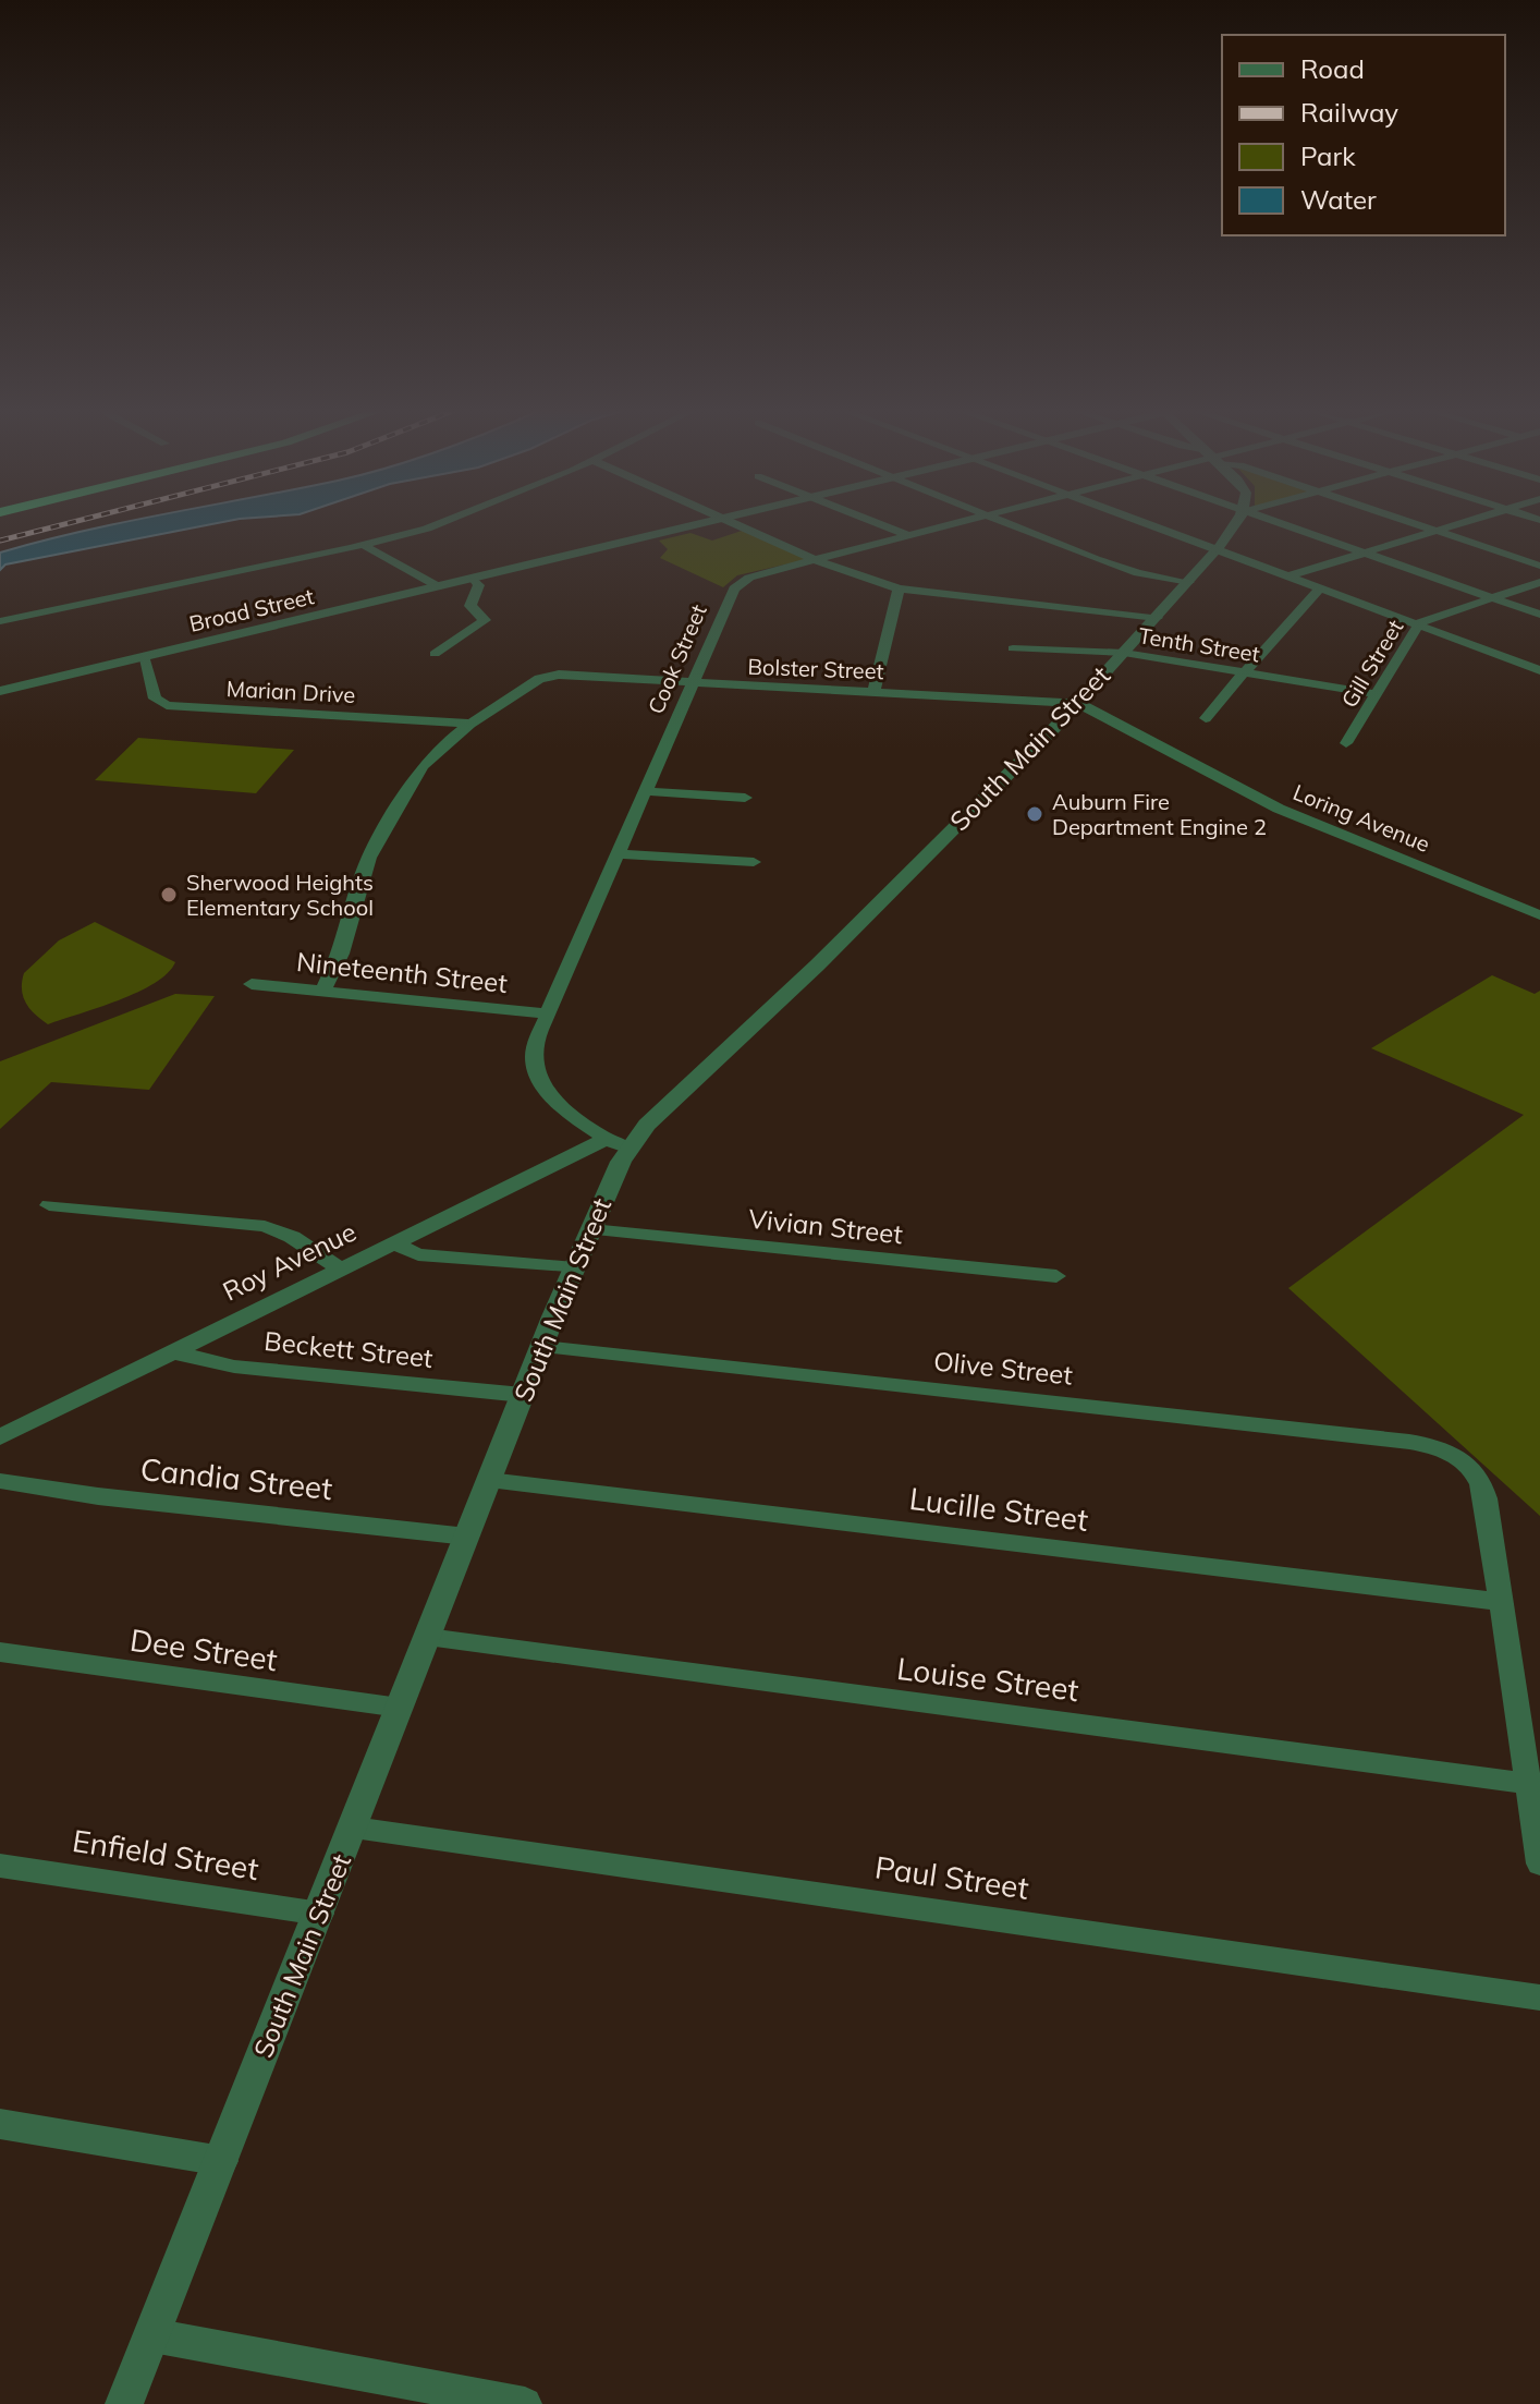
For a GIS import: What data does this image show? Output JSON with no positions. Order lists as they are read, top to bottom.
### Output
{
  "streets": {
    "street": [
      "Broad Street",
      "Tenth Street",
      "Cook Street",
      "Gill Street",
      "Bolster Street",
      "Marian Drive",
      "South Main Street",
      "Loring Avenue",
      "Nineteenth Street",
      "Vivian Street",
      "Roy Avenue",
      "Beckett Street",
      "Olive Street",
      "Candia Street",
      "Lucille Street",
      "Dee Street",
      "Louise Street",
      "Enfield Street",
      "Paul Street"
    ]
  },
  "crossings": [
    ["Broad Street", "Marian Drive"],
    ["Tenth Street", "Gill Street"],
    ["Tenth Street", "South Main Street"],
    ["Cook Street", "Bolster Street"],
    ["Cook Street", "South Main Street"],
    ["Cook Street", "Nineteenth Street"],
    ["Cook Street", "Roy Avenue"],
    ["Bolster Street", "Marian Drive"],
    ["Bolster Street", "South Main Street"],
    ["Bolster Street", "Loring Avenue"],
    ["South Main Street", "Loring Avenue"],
    ["South Main Street", "Vivian Street"],
    ["South Main Street", "Roy Avenue"],
    ["South Main Street", "Beckett Street"],
    ["South Main Street", "Olive Street"],
    ["South Main Street", "Candia Street"],
    ["South Main Street", "Lucille Street"],
    ["South Main Street", "Dee Street"],
    ["South Main Street", "Louise Street"],
    ["South Main Street", "Enfield Street"],
    ["South Main Street", "Paul Street"],
    ["Roy Avenue", "Beckett Street"],
    ["Olive Street", "Lucille Street"]
  ],
  "places": ["Auburn Fire Department Engine 2", "Sherwood Heights Elementary School"],
  "legend": [
    "Road",
    "Railway",
    "Park",
    "Water"
  ]
}
